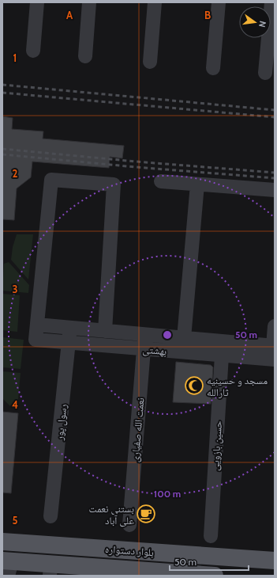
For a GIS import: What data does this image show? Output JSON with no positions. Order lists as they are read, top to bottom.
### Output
{
  "streets": {
    "main road": ["بلوار دستواره"],
    "street": [
      "بهشتی",
      "رسول پور",
      "نعمت الله صفیاری",
      "حسین بازویی"
    ]
  },
  "crossings": [
    ["بهشتی", "رسول پور"],
    ["بهشتی", "نعمت الله صفیاری"],
    ["بهشتی", "حسین بازویی"]
  ],
  "places": {
    "mosque": ["مسجد و حسینیه ثارالله"],
    "cafe": ["بستنی نعمت علی آباد"]
  },
  "scale_bar": "50 m",
  "north": "right",
  "grid": {
    "columns": ["A", "B"],
    "rows": [
      "1",
      "2",
      "3",
      "4",
      "5"
    ]
  },
  "rings": ["50 m", "100 m"]
}
